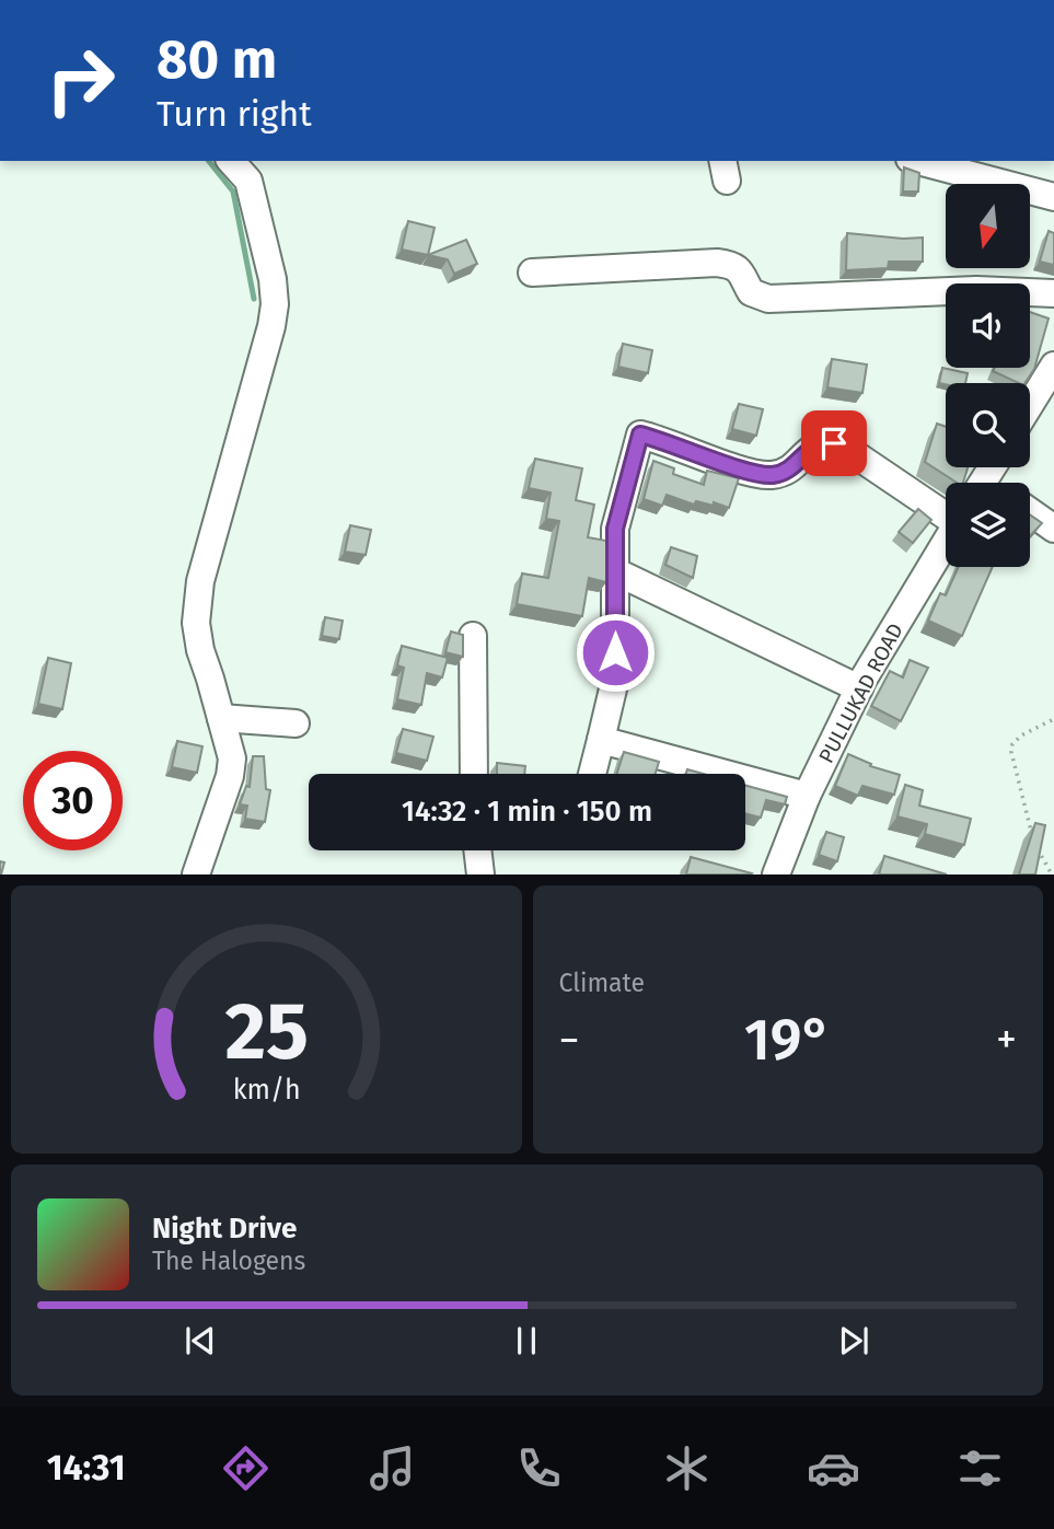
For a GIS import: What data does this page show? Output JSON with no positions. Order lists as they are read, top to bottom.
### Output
{
  "streets": {
    "street": ["PULLUKAD ROAD"]
  },
  "north": "bottom",
  "page": {
    "turn": ["80 m", "Turn right"],
    "limit": "30",
    "trip": "14:32 · 1 min · 150 m",
    "tile": "Climate",
    "heat": ["−", "19°", "+"],
    "song": ["Night Drive", "The Halogens"],
    "tabs": "14:31",
    "gauge": ["25", "km/h"]
  }
}
